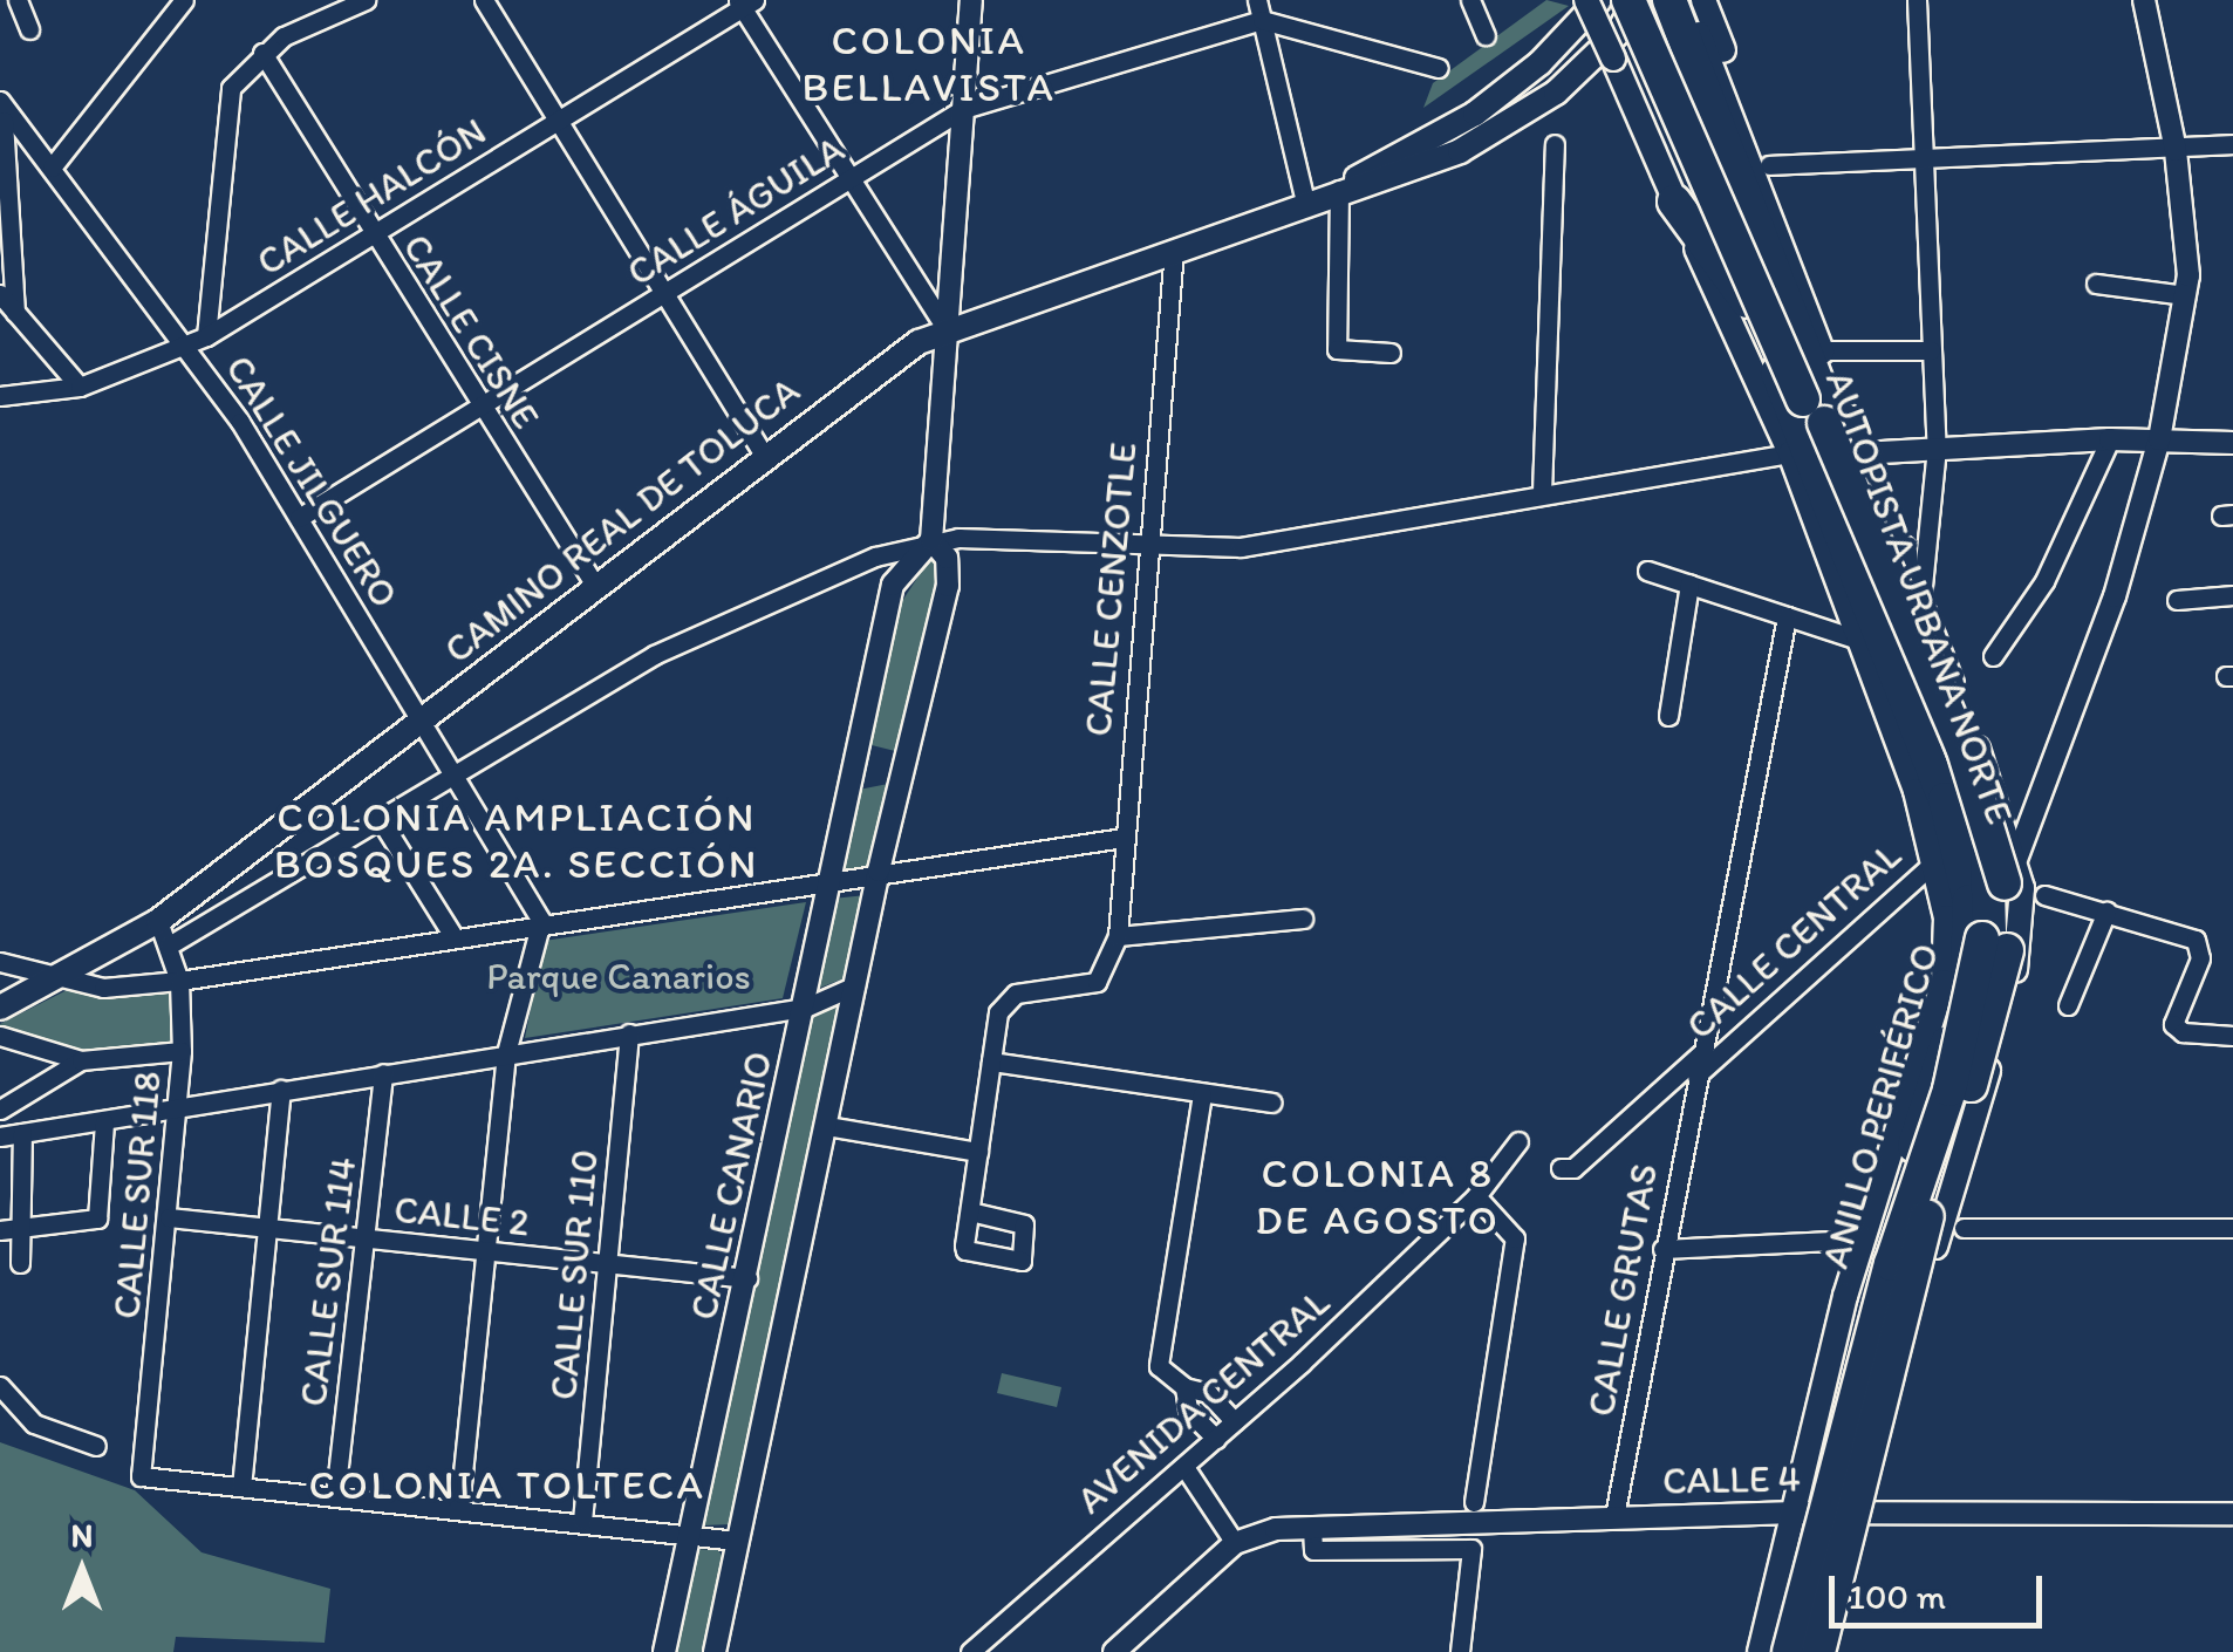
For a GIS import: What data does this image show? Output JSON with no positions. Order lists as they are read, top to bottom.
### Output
{
  "streets": {
    "highway": ["AUTOPISTA URBANA NORTE", "ANILLO PERIFÉRICO"],
    "main road": ["CAMINO REAL DE TOLUCA"],
    "street": [
      "CALLE HALCÓN",
      "CALLE ÁGUILA",
      "CALLE CISNE",
      "CALLE JILGUERO",
      "CALLE CENZOTLE",
      "CALLE CENTRAL",
      "CALLE CANARIO",
      "CALLE SUR 118",
      "CALLE 2",
      "CALLE SUR 110",
      "CALLE SUR 114",
      "CALLE GRUTAS",
      "AVENIDA CENTRAL",
      "CALLE 4"
    ]
  },
  "crossings": [
    ["CALLE HALCÓN", "CALLE CISNE"],
    ["CALLE HALCÓN", "CALLE JILGUERO"],
    ["CALLE ÁGUILA", "CALLE CISNE"],
    ["CALLE ÁGUILA", "CALLE JILGUERO"],
    ["CALLE CISNE", "CAMINO REAL DE TOLUCA"],
    ["CALLE JILGUERO", "CAMINO REAL DE TOLUCA"],
    ["CAMINO REAL DE TOLUCA", "CALLE CENZOTLE"],
    ["CAMINO REAL DE TOLUCA", "AUTOPISTA URBANA NORTE"],
    ["CAMINO REAL DE TOLUCA", "ANILLO PERIFÉRICO"],
    ["CAMINO REAL DE TOLUCA", "CALLE SUR 118"],
    ["AUTOPISTA URBANA NORTE", "ANILLO PERIFÉRICO"],
    ["CALLE CENTRAL", "CALLE GRUTAS"],
    ["ANILLO PERIFÉRICO", "CALLE 4"],
    ["CALLE CANARIO", "CALLE 2"],
    ["CALLE SUR 118", "CALLE 2"],
    ["CALLE 2", "CALLE SUR 110"],
    ["CALLE 2", "CALLE SUR 114"],
    ["CALLE GRUTAS", "CALLE 4"]
  ],
  "districts": [
    "COLONIA BELLAVISTA",
    "COLONIA AMPLIACIÓN BOSQUES 2A. SECCIÓN",
    "COLONIA 8 DE AGOSTO",
    "COLONIA TOLTECA"
  ],
  "parks": ["Parque Canarios"],
  "scale_bar": "100 m",
  "north": "top"
}
